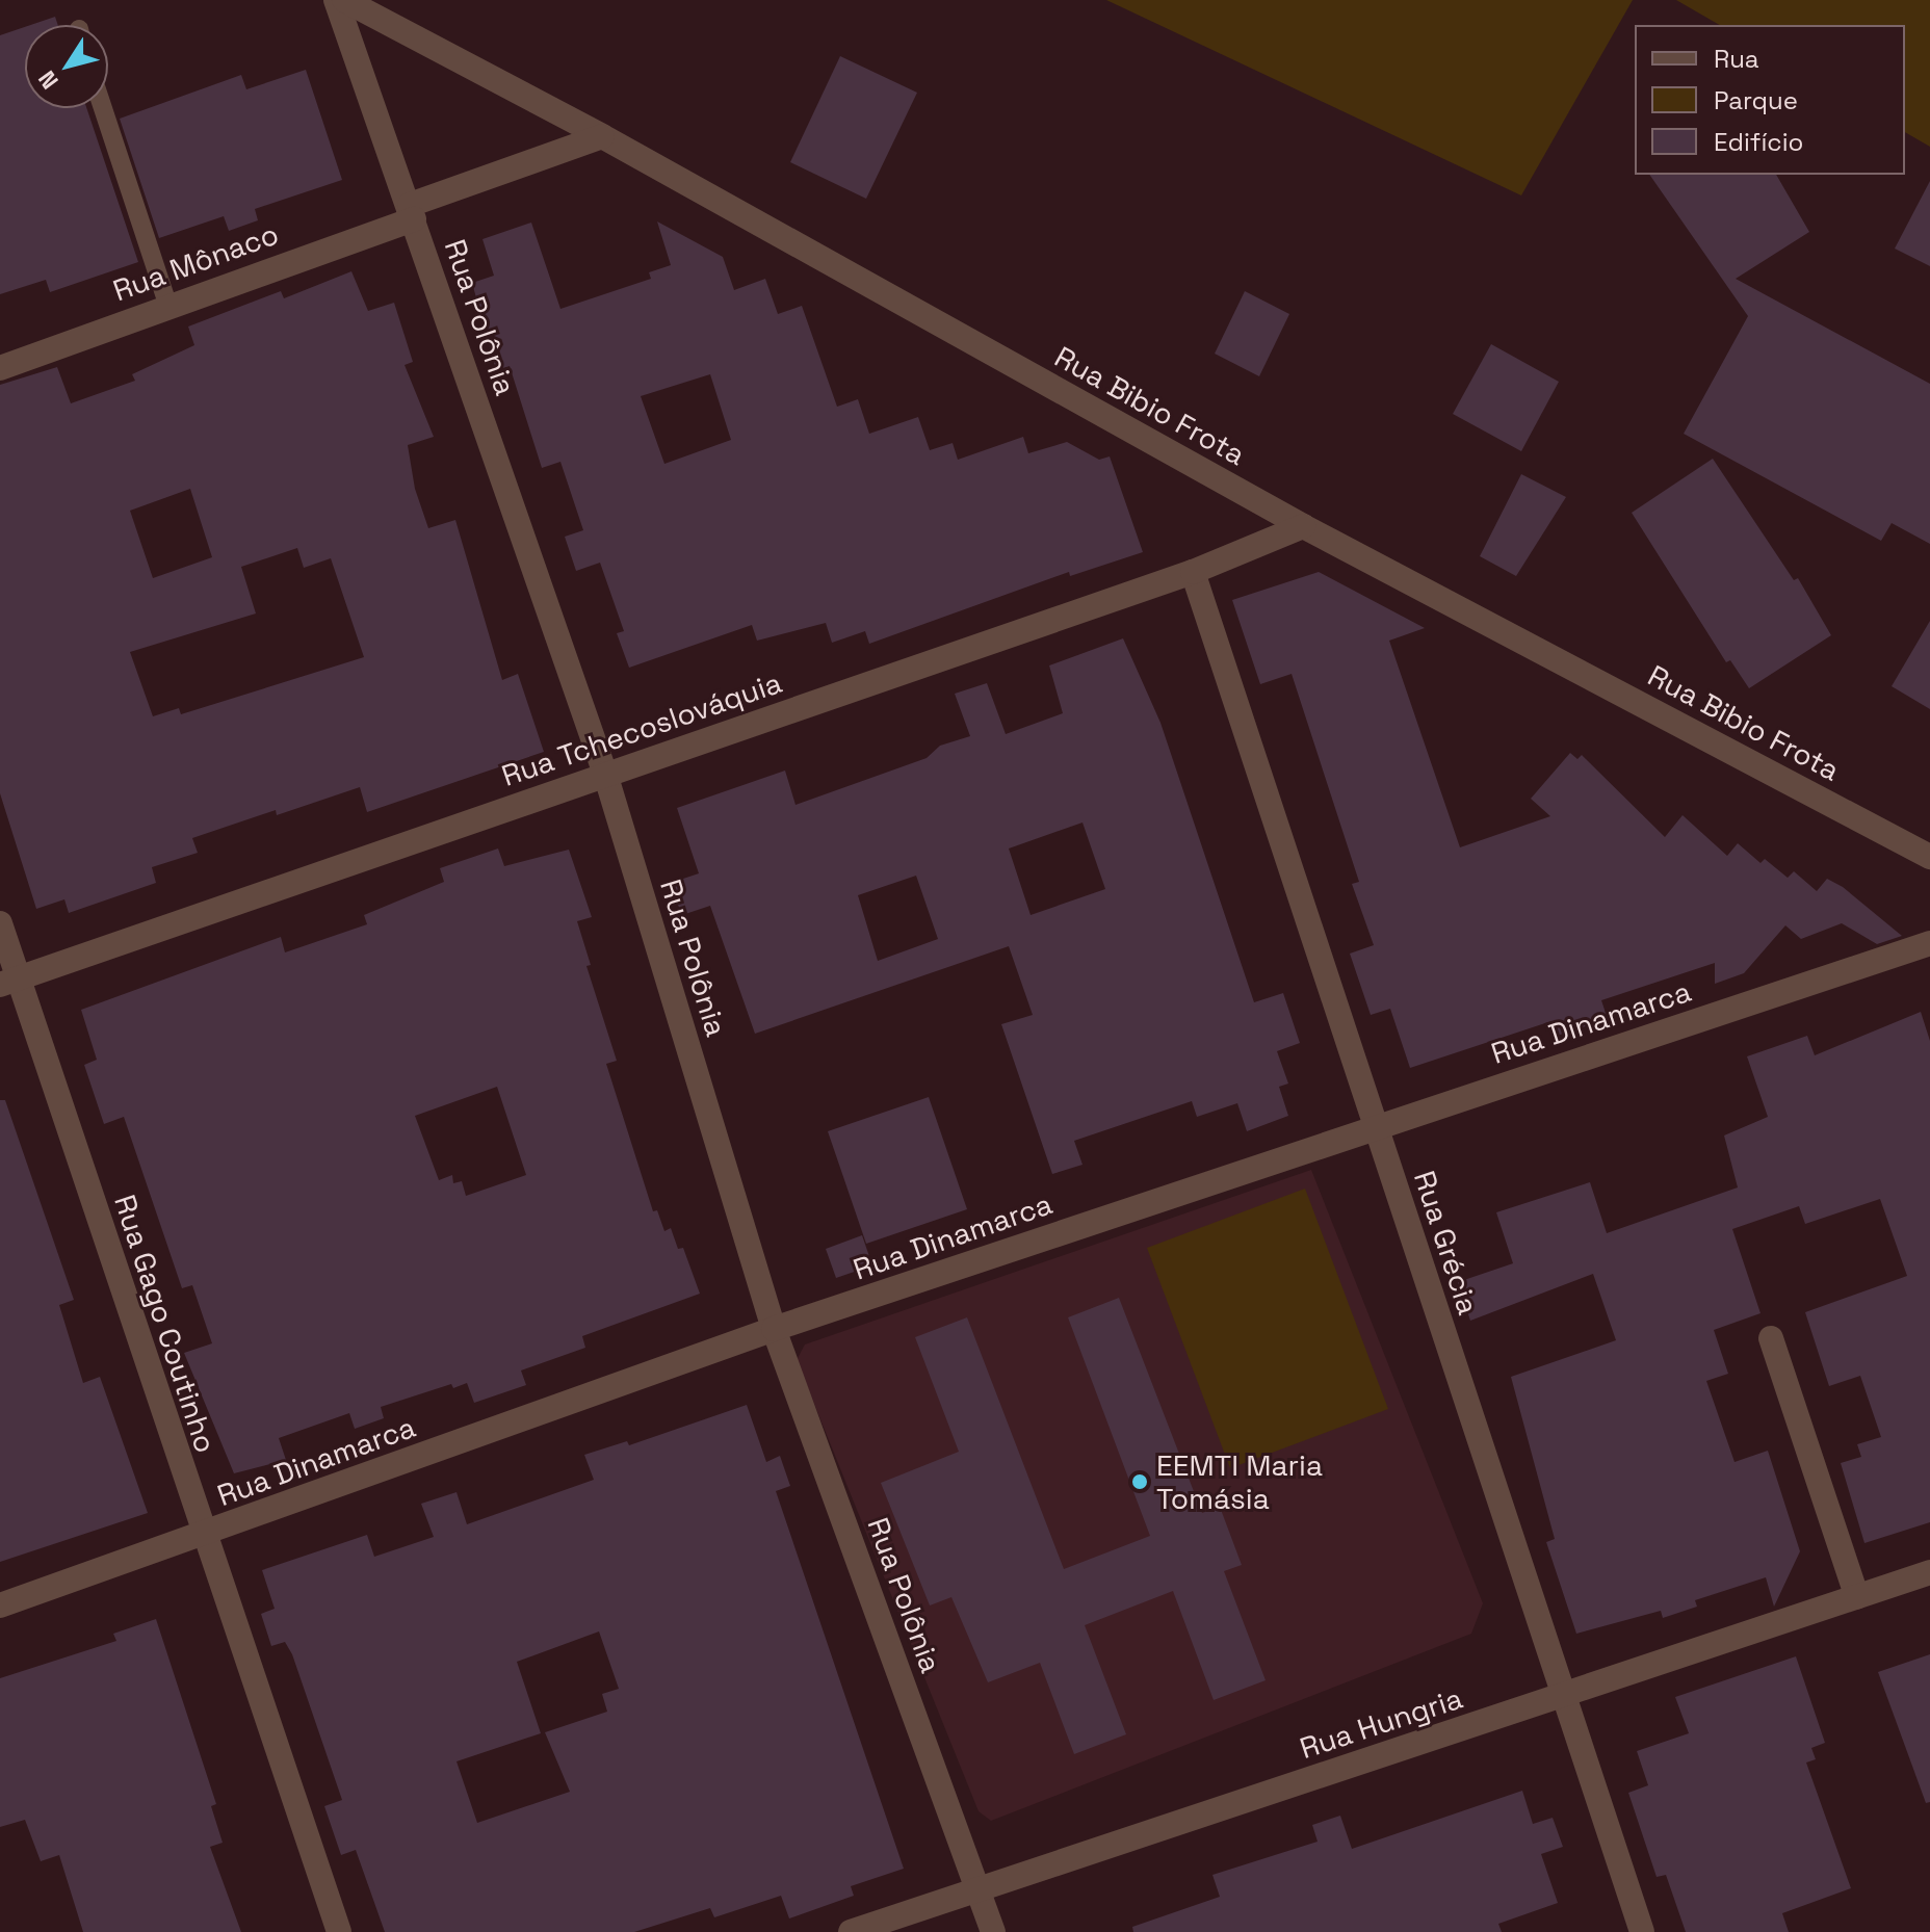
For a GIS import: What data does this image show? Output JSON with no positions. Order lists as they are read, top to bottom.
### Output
{
  "streets": {
    "street": [
      "Rua Mônaco",
      "Rua Polônia",
      "Rua Bibio Frota",
      "Rua Tchecoslováquia",
      "Rua Dinamarca",
      "Rua Grécia",
      "Rua Gago Coutinho",
      "Rua Hungria"
    ]
  },
  "crossings": [
    ["Rua Mônaco", "Rua Polônia"],
    ["Rua Mônaco", "Rua Bibio Frota"],
    ["Rua Polônia", "Rua Tchecoslováquia"],
    ["Rua Polônia", "Rua Dinamarca"],
    ["Rua Polônia", "Rua Hungria"],
    ["Rua Bibio Frota", "Rua Tchecoslováquia"],
    ["Rua Tchecoslováquia", "Rua Grécia"],
    ["Rua Tchecoslováquia", "Rua Gago Coutinho"],
    ["Rua Dinamarca", "Rua Grécia"],
    ["Rua Dinamarca", "Rua Gago Coutinho"],
    ["Rua Grécia", "Rua Hungria"]
  ],
  "places": ["EEMTI Maria Tomásia"],
  "legend": ["Rua", "Parque", "Edifício"],
  "north": "bottom left"
}
